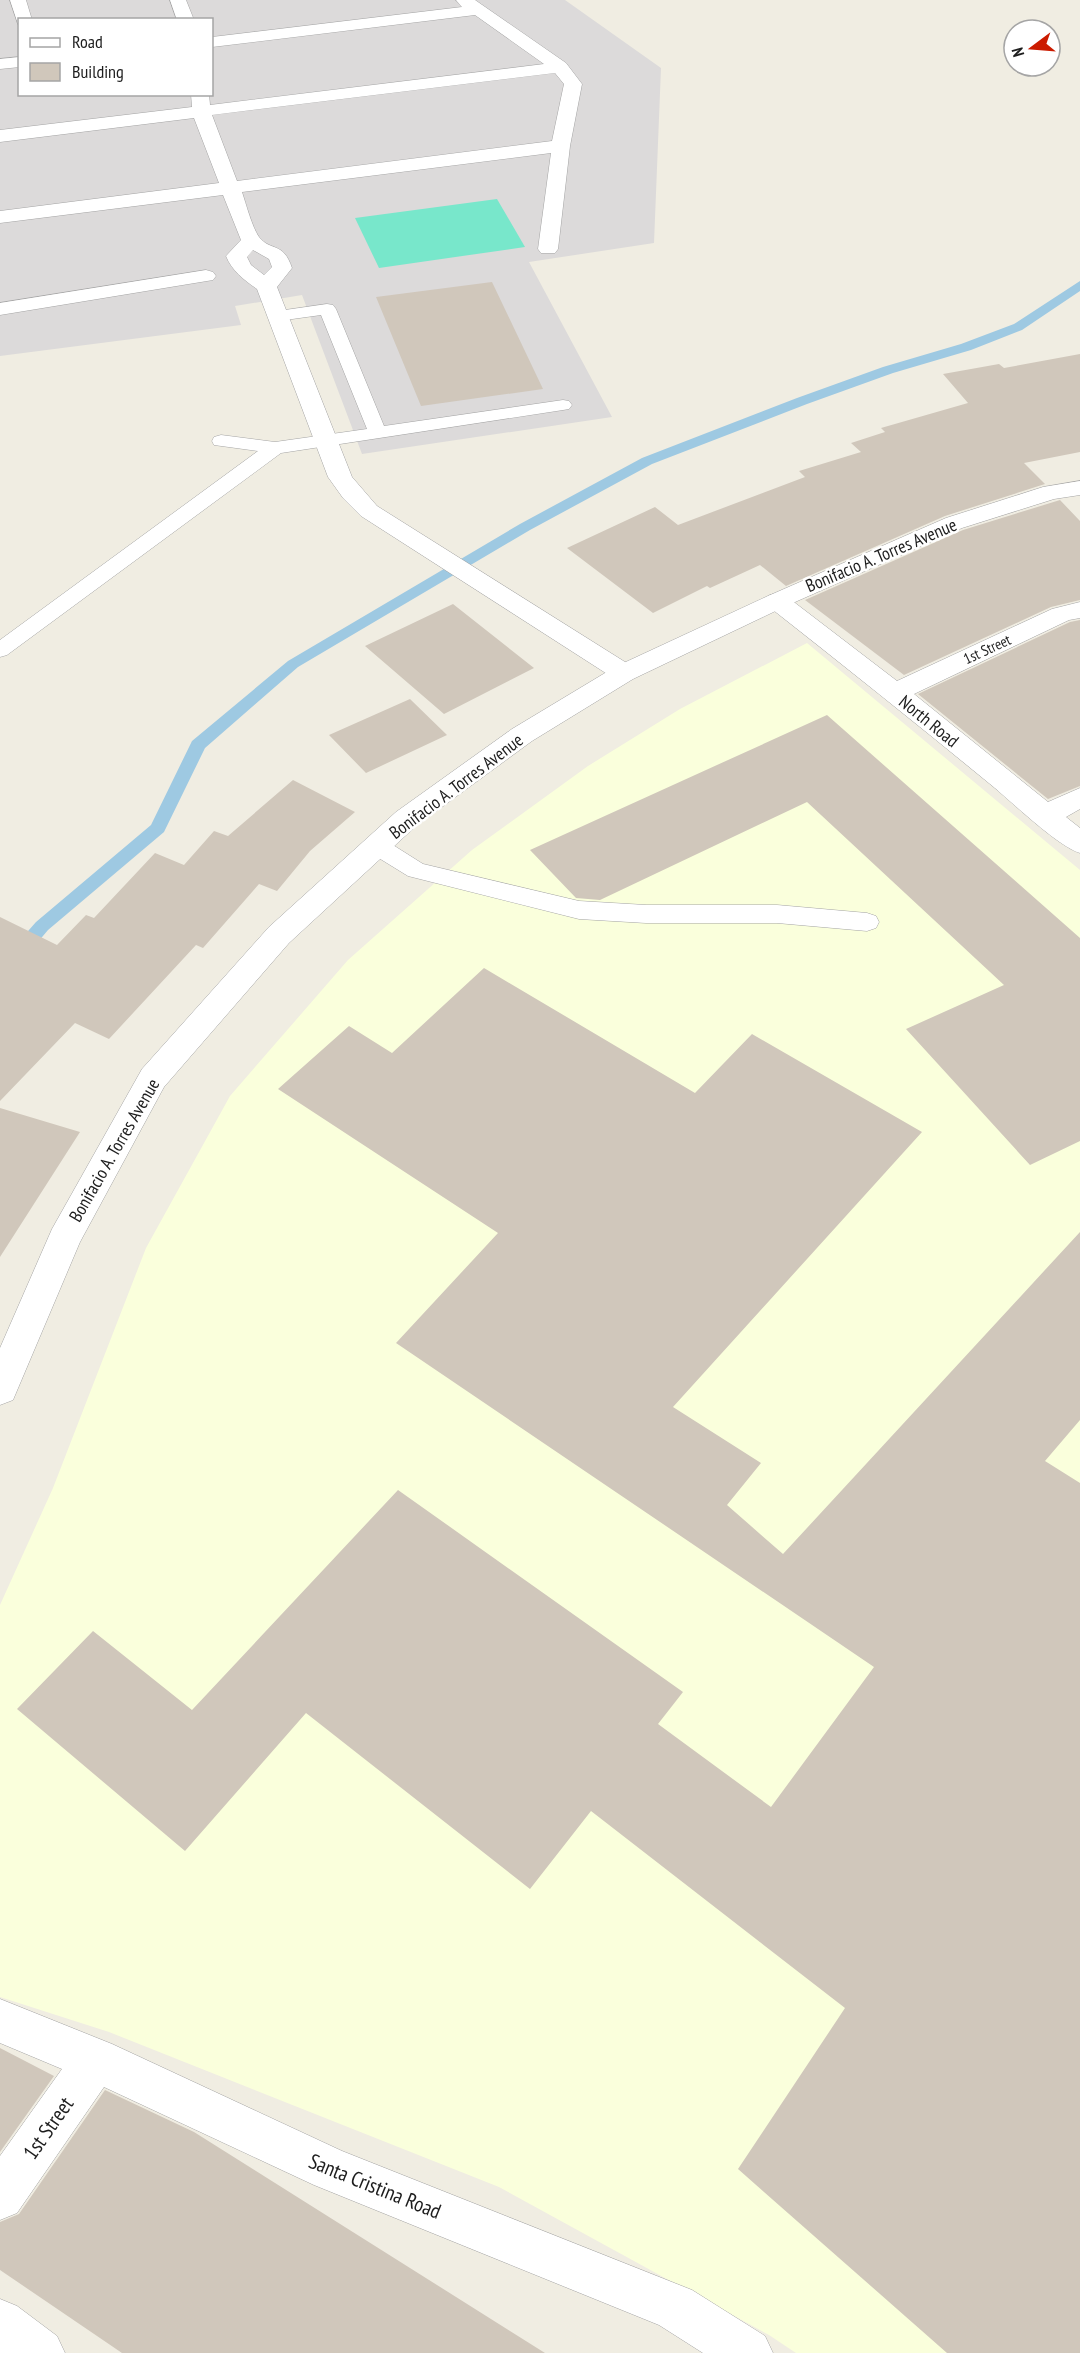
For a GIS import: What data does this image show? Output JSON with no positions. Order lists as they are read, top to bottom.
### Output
{
  "streets": {
    "street": [
      "Bonifacio A. Torres Avenue",
      "1st Street",
      "North Road",
      "Santa Cristina Road"
    ]
  },
  "crossings": [
    ["Bonifacio A. Torres Avenue", "North Road"],
    ["1st Street", "North Road"],
    ["1st Street", "Santa Cristina Road"]
  ],
  "legend": ["Road", "Building"],
  "north": "left"
}
